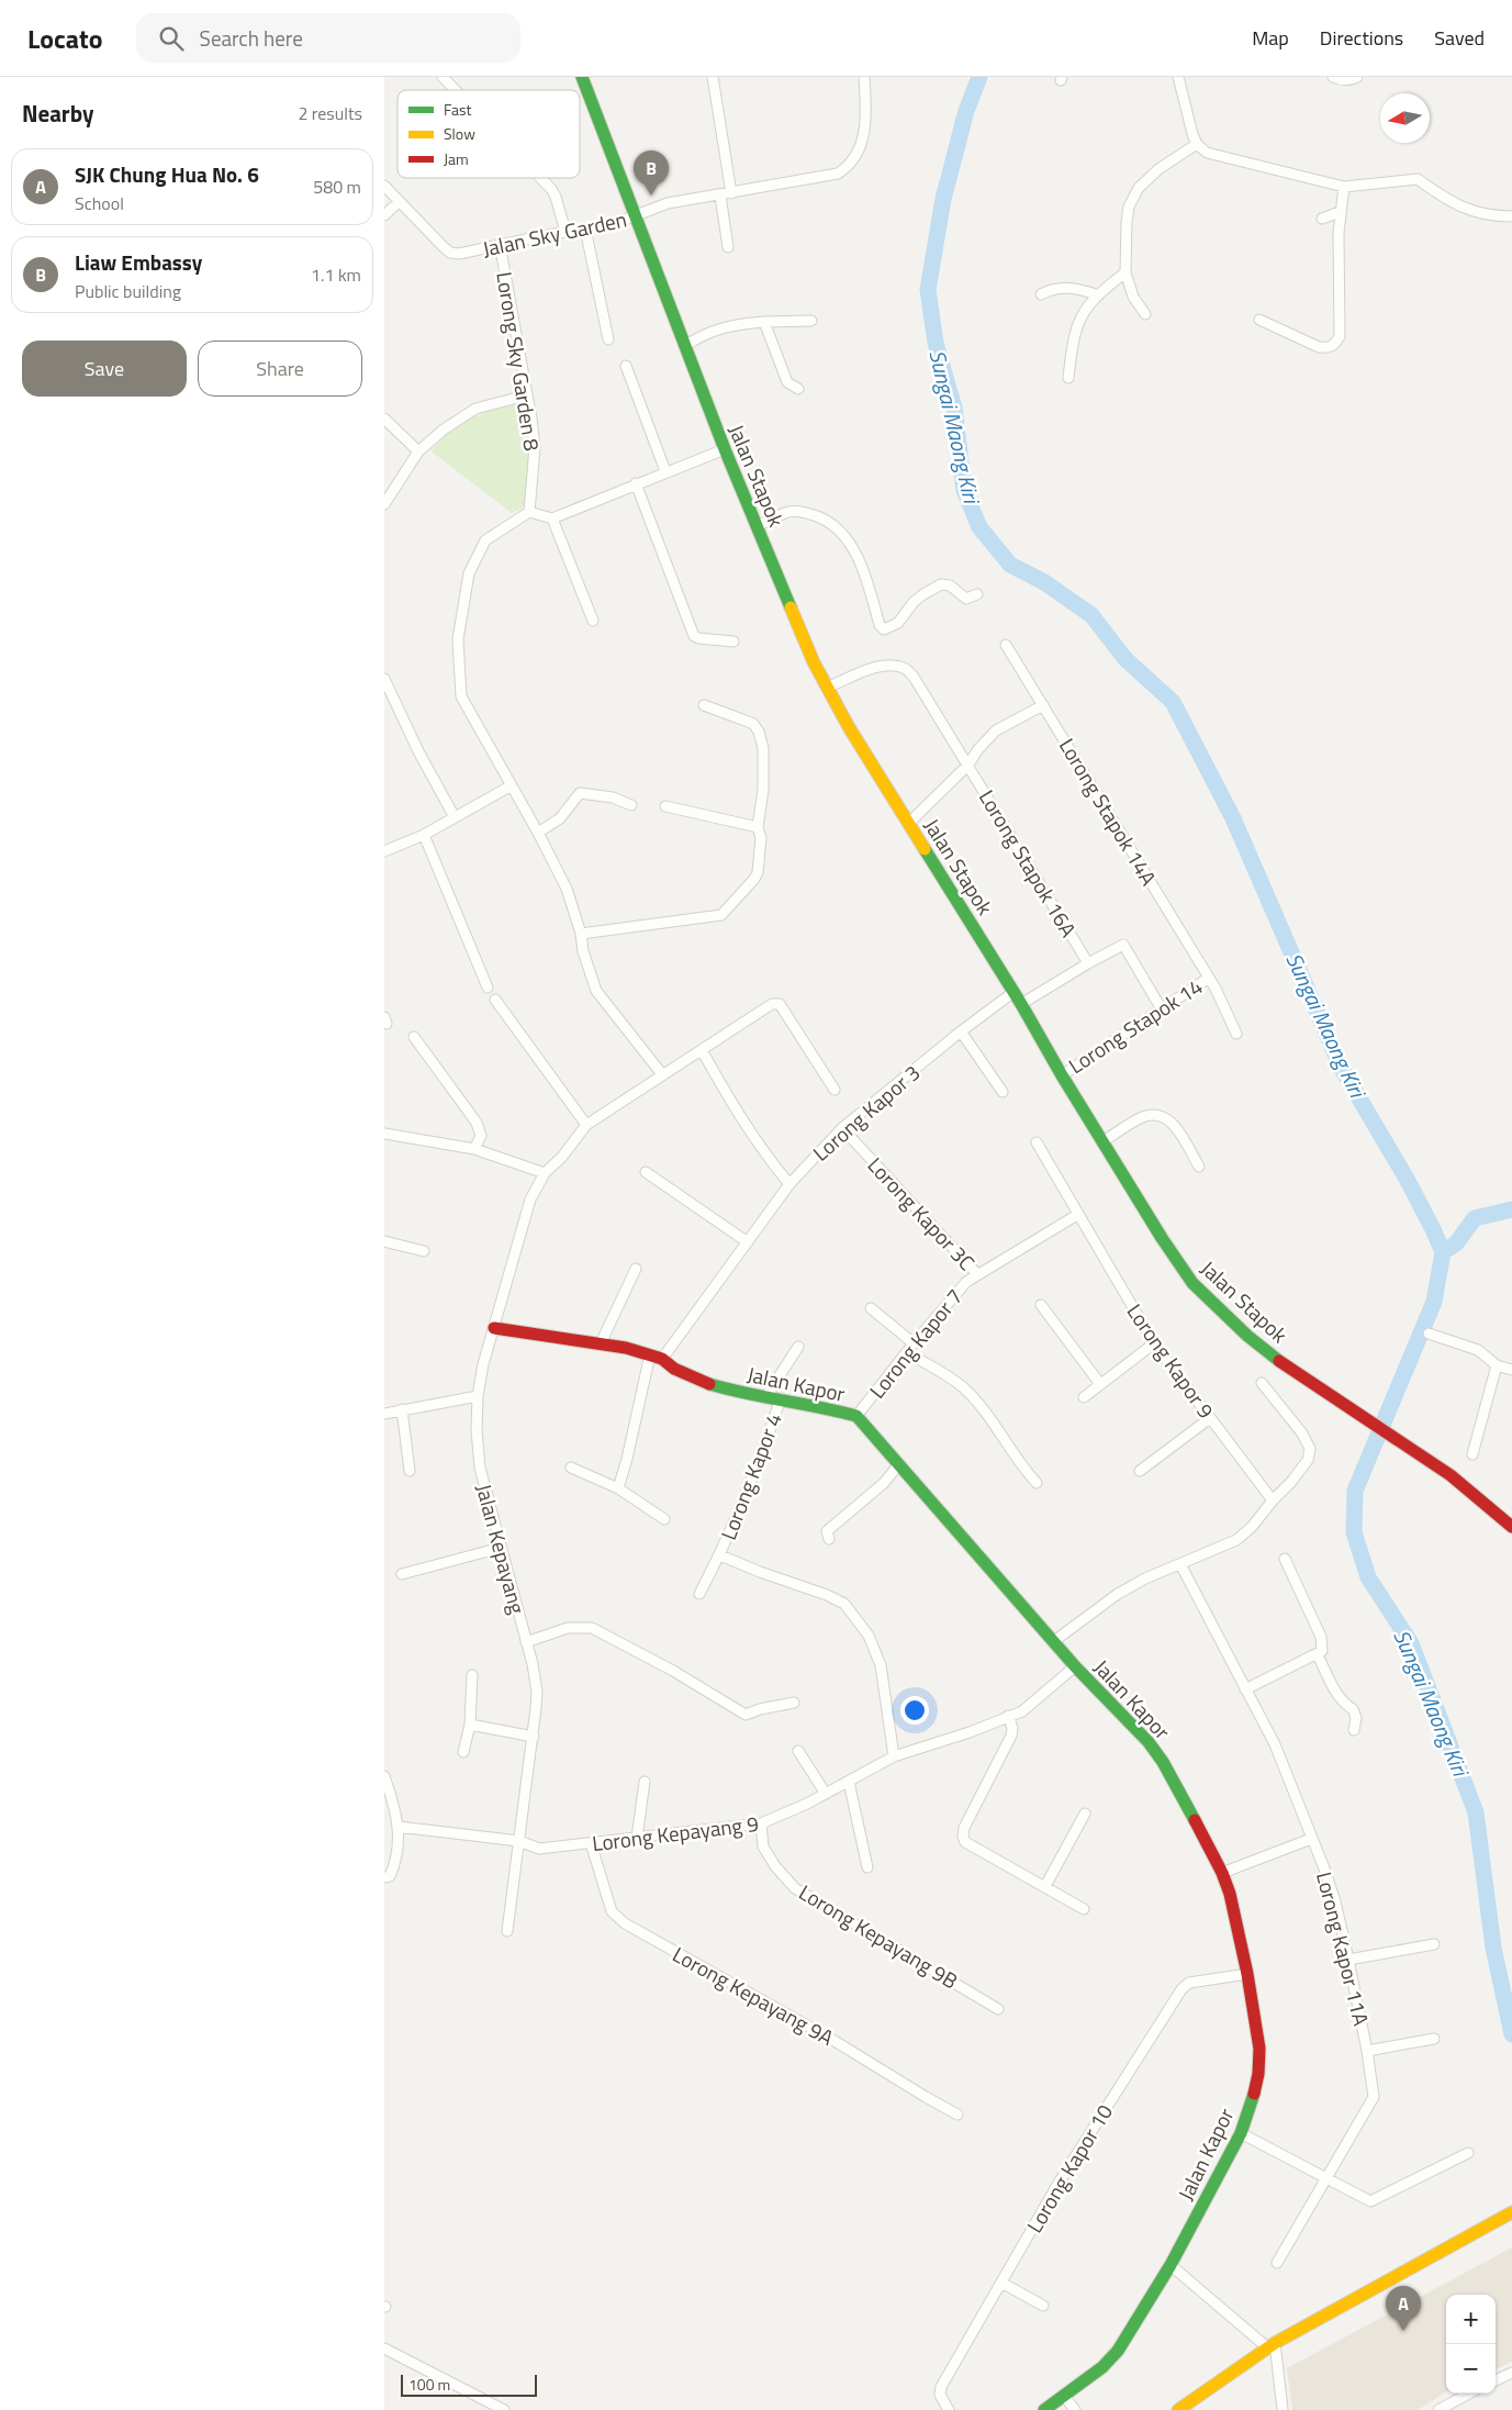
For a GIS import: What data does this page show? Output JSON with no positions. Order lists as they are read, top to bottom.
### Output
{
  "streets": {
    "main road": ["Jalan Stapok", "Jalan Kapor"],
    "street": [
      "Jalan Sky Garden",
      "Lorong Sky Garden 8",
      "Lorong Stapok 14A",
      "Lorong Stapok 16A",
      "Lorong Stapok 14",
      "Lorong Kapor 3",
      "Lorong Kapor 3C",
      "Lorong Kapor 7",
      "Lorong Kapor 9",
      "Lorong Kapor 4",
      "Jalan Kepayang",
      "Lorong Kepayang 9",
      "Lorong Kepayang 9B",
      "Lorong Kapor 11A",
      "Lorong Kepayang 9A",
      "Lorong Kapor 10"
    ]
  },
  "crossings": [
    ["Jalan Sky Garden", "Lorong Sky Garden 8"],
    ["Jalan Sky Garden", "Jalan Stapok"],
    ["Jalan Stapok", "Lorong Stapok 16A"],
    ["Jalan Stapok", "Lorong Stapok 14"],
    ["Jalan Stapok", "Lorong Kapor 3"],
    ["Lorong Stapok 14A", "Lorong Stapok 14"],
    ["Lorong Kapor 3", "Lorong Kapor 3C"],
    ["Lorong Kapor 3", "Jalan Kapor"],
    ["Lorong Kapor 3C", "Lorong Kapor 7"],
    ["Lorong Kapor 7", "Lorong Kapor 9"],
    ["Lorong Kapor 7", "Jalan Kapor"],
    ["Jalan Kapor", "Lorong Kapor 4"],
    ["Jalan Kapor", "Jalan Kepayang"],
    ["Jalan Kapor", "Lorong Kepayang 9"],
    ["Jalan Kapor", "Lorong Kapor 10"],
    ["Lorong Kapor 4", "Lorong Kepayang 9"],
    ["Jalan Kepayang", "Lorong Kepayang 9"],
    ["Lorong Kepayang 9", "Lorong Kepayang 9B"],
    ["Lorong Kepayang 9", "Lorong Kepayang 9A"]
  ],
  "water": ["Sungai Maong Kiri"],
  "legend": ["Fast", "Slow", "Jam"],
  "scale_bar": "100 m",
  "north": "left",
  "page": {
    "header": "Locato",
    "search": "Search here",
    "nav": ["Map", "Directions", "Saved"],
    "heading": ["Nearby", "2 results"],
    "list": [
      {
        "mark": "A",
        "name": "SJK Chung Hua No. 6",
        "note": "School",
        "value": "580 m"
      },
      {
        "mark": "B",
        "name": "Liaw Embassy",
        "note": "Public building",
        "value": "1.1 km"
      }
    ],
    "pins": ["B", "A"],
    "buttons": ["Save", "Share"],
    "map_buttons": ["+", "−"],
    "scale": "100 m"
  }
}
